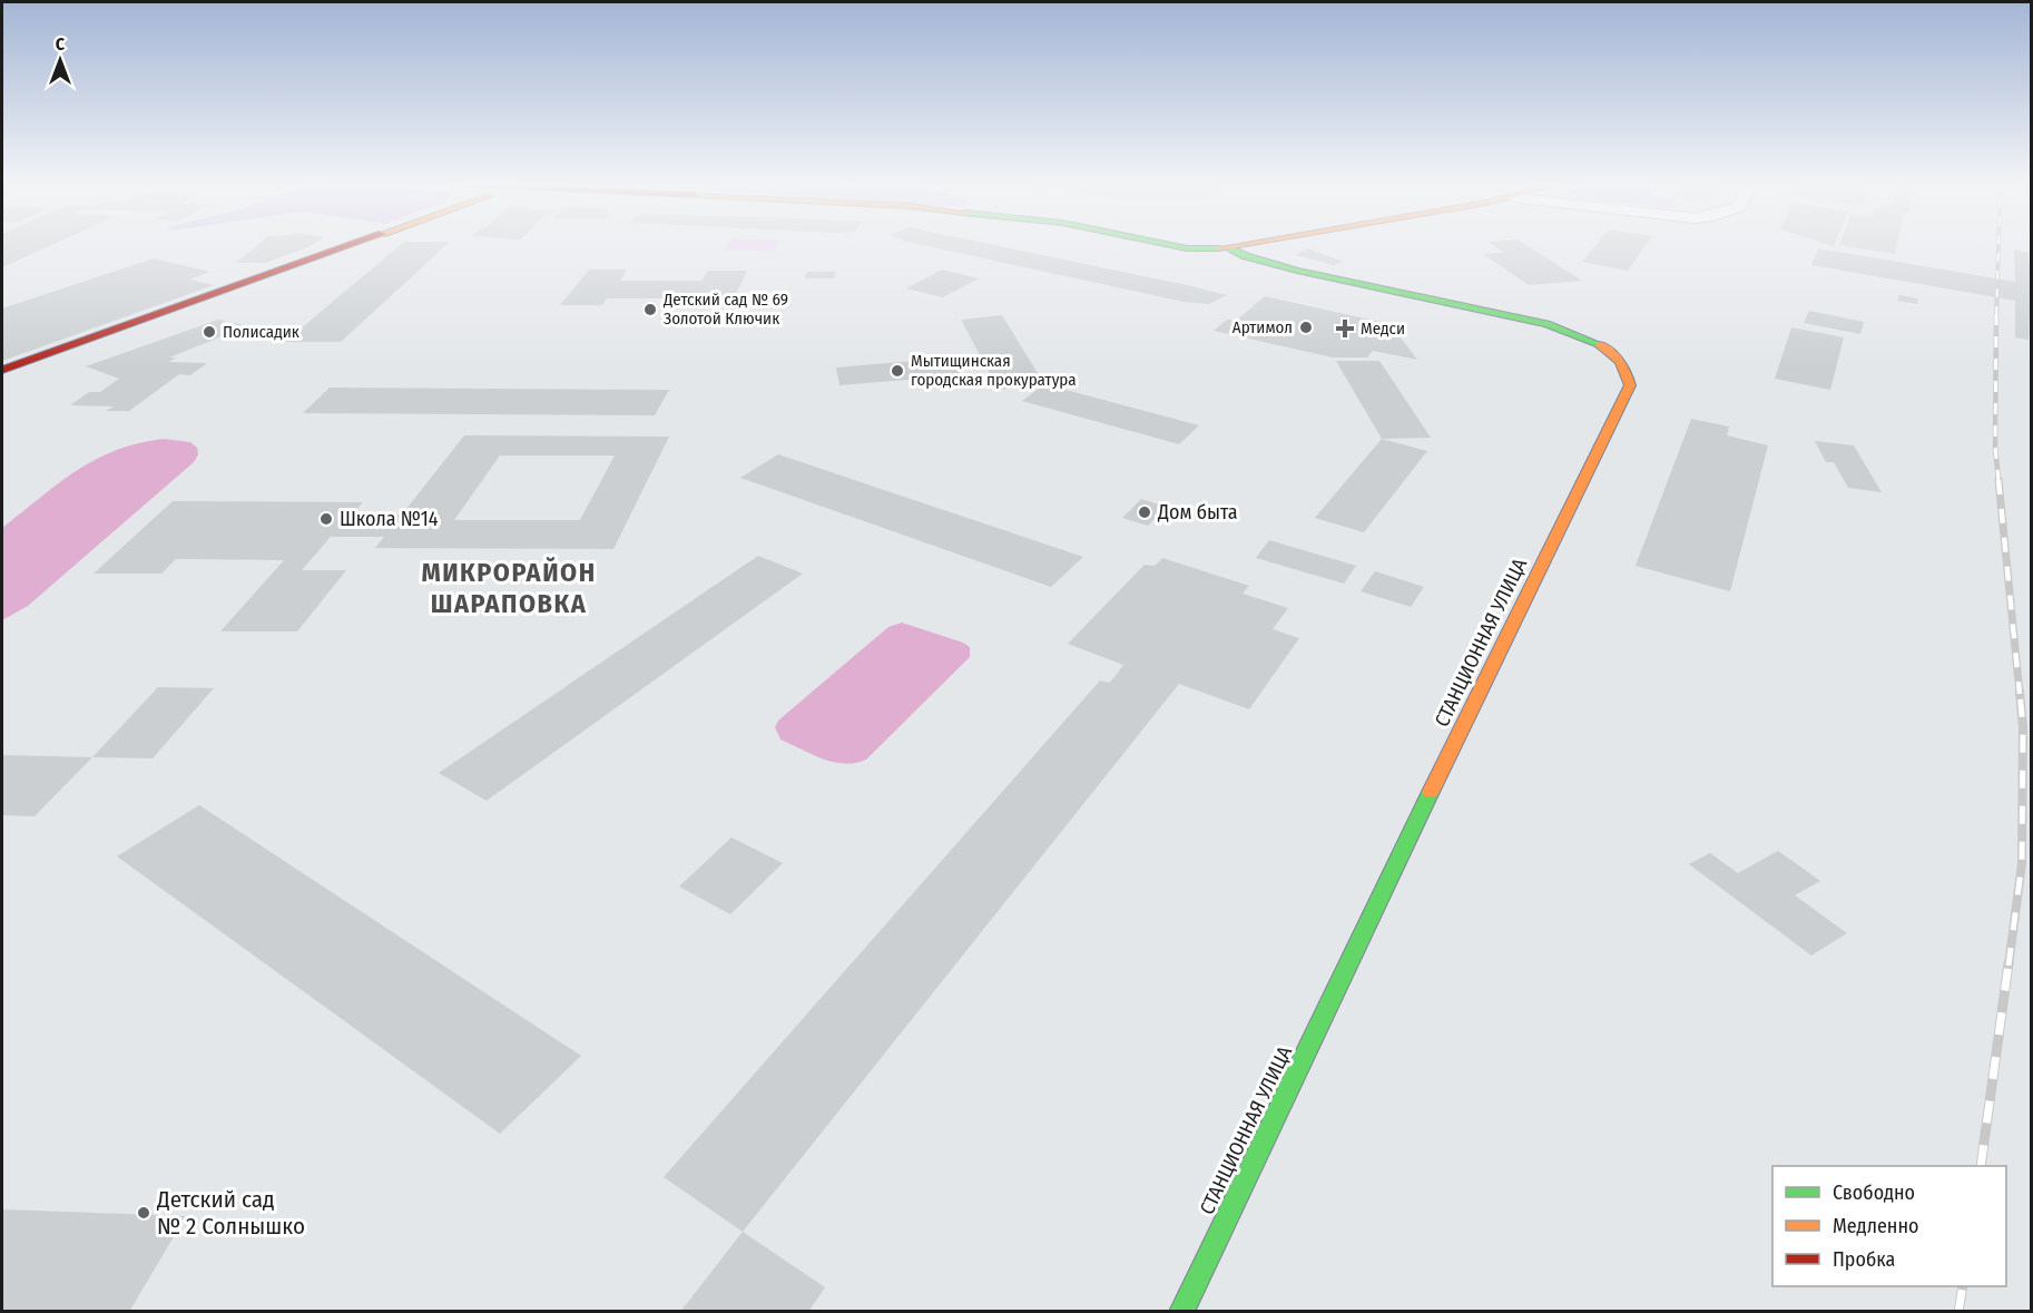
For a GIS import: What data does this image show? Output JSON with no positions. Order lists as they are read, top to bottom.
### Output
{
  "streets": {
    "street": ["СТАНЦИОННАЯ УЛИЦА"]
  },
  "districts": ["МИКРОРАЙОН ШАРАПОВКА"],
  "places": {
    "other": [
      "Детский сад № 69 Золотой Ключик",
      "Артимол",
      "Полисадик",
      "Мытищинская городская прокуратура",
      "Дом быта",
      "Школа №14",
      "Детский сад № 2 Солнышко"
    ],
    "health": ["Медси"]
  },
  "legend": ["Свободно", "Медленно", "Пробка"],
  "north": "top"
}
